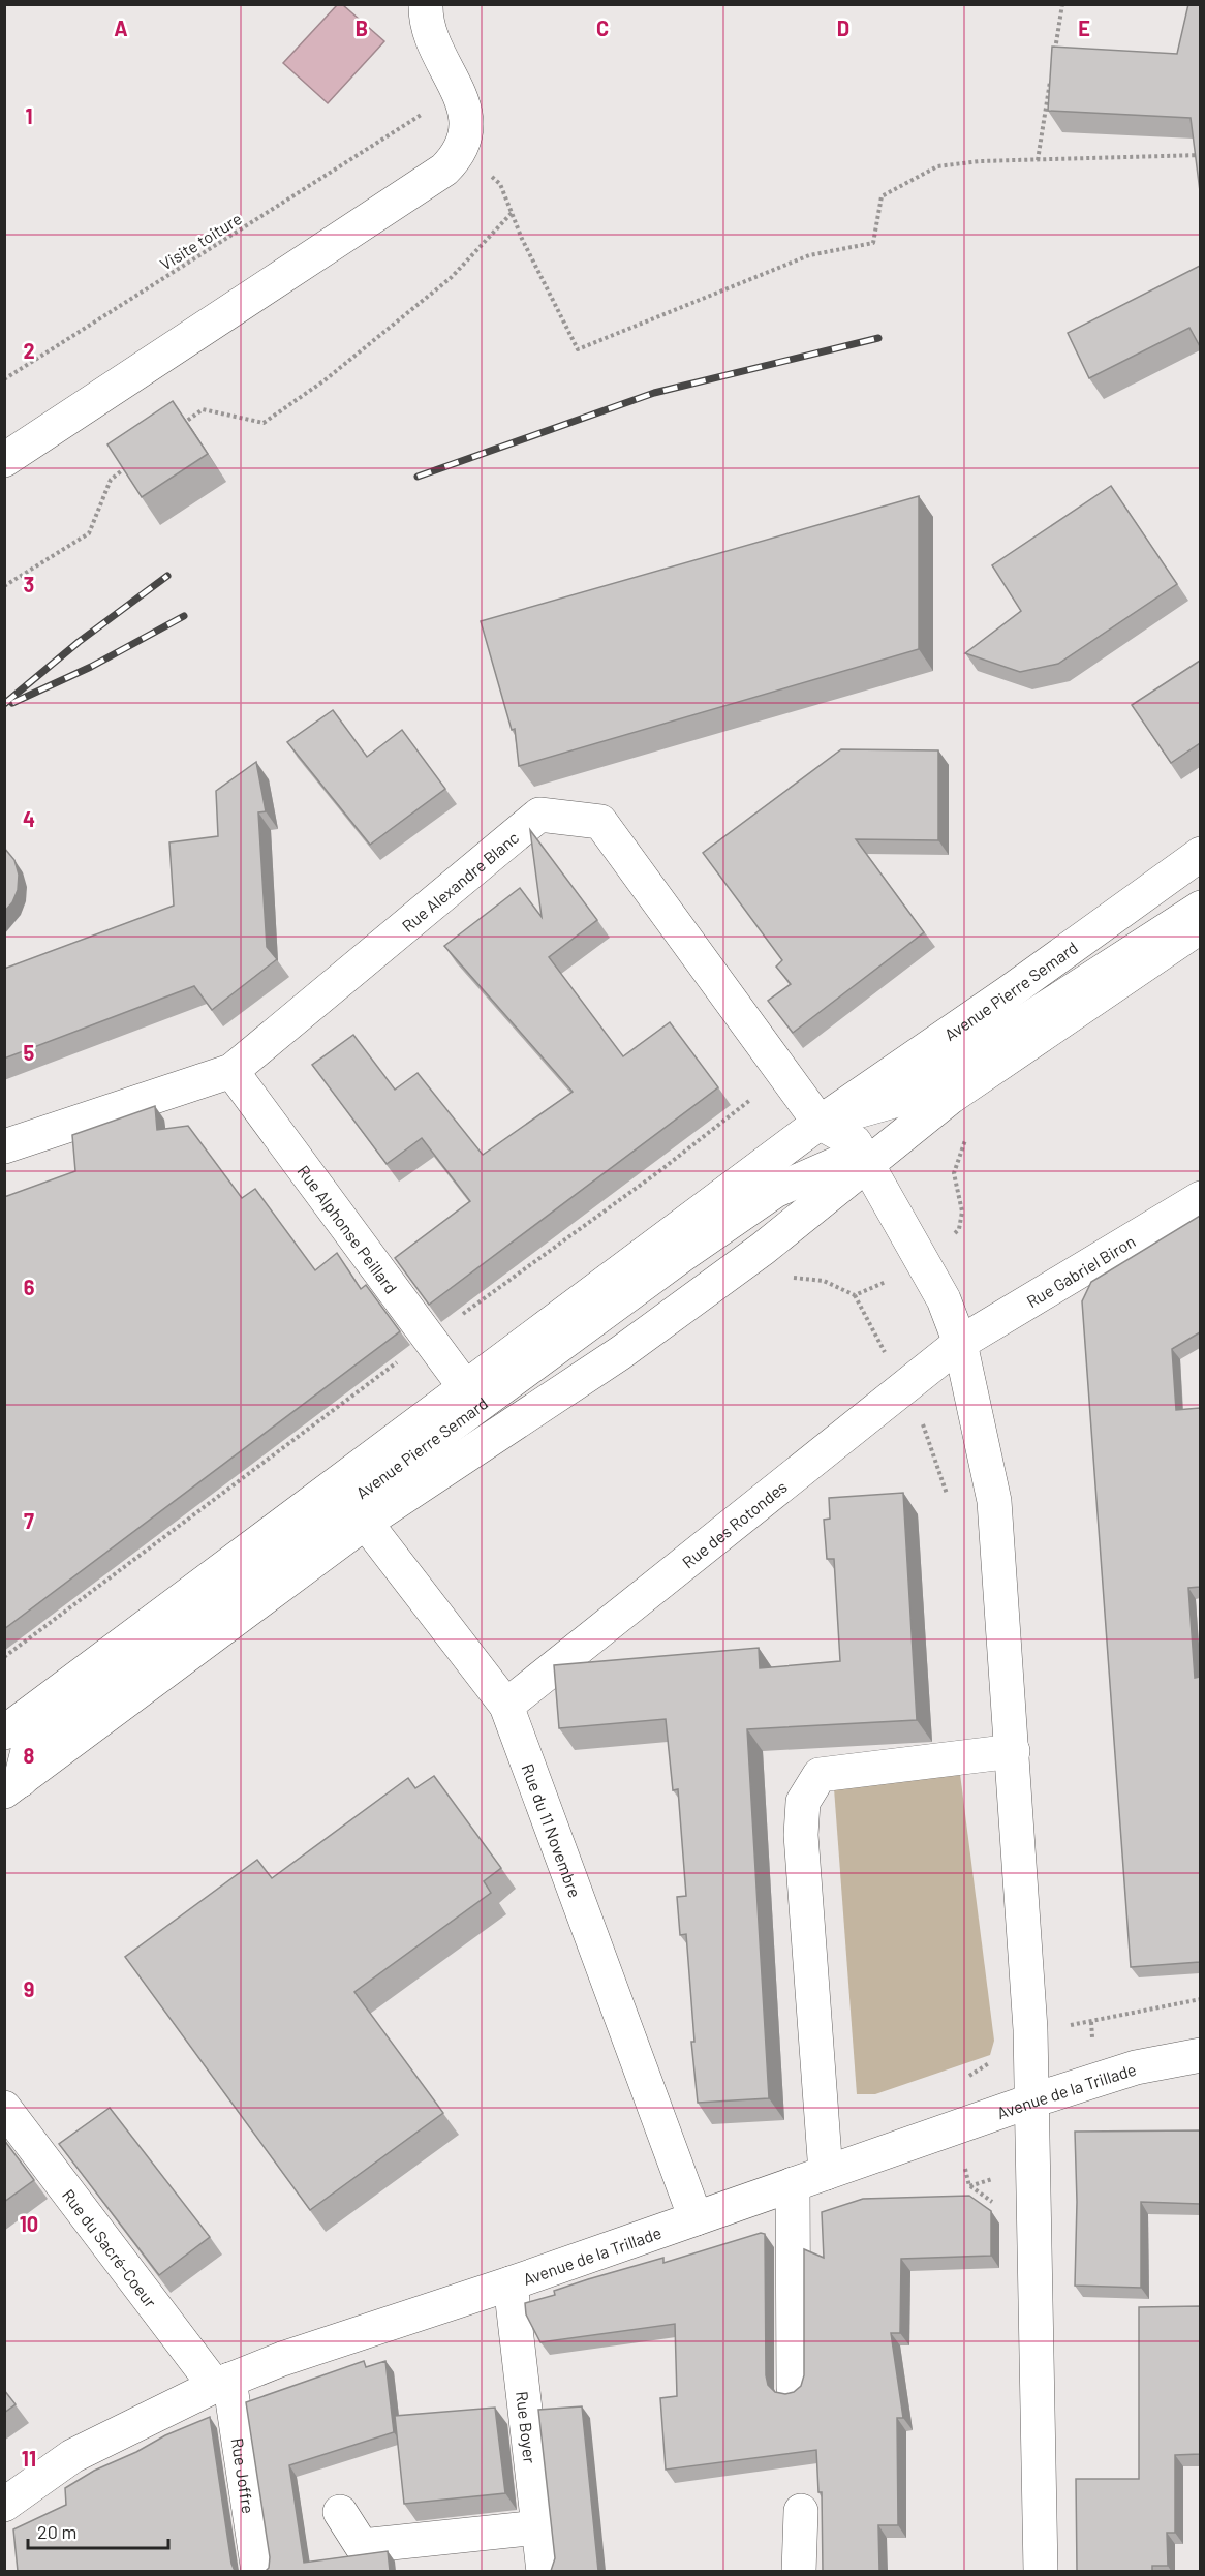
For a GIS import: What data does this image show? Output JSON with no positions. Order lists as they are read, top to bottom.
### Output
{
  "streets": {
    "street": [
      "Rue Alexandre Blanc",
      "Avenue Pierre Semard",
      "Rue Alphonse Peillard",
      "Rue Gabriel Biron",
      "Rue des Rotondes",
      "Rue du 11 Novembre",
      "Avenue de la Trillade",
      "Rue du Sacré-Coeur",
      "Rue Boyer",
      "Rue Joffre"
    ],
    "path": ["Visite toiture"]
  },
  "crossings": [
    ["Rue Alexandre Blanc", "Avenue Pierre Semard"],
    ["Rue Alexandre Blanc", "Rue Alphonse Peillard"],
    ["Avenue Pierre Semard", "Rue Alphonse Peillard"],
    ["Avenue Pierre Semard", "Rue du 11 Novembre"],
    ["Rue Gabriel Biron", "Rue des Rotondes"],
    ["Rue des Rotondes", "Rue du 11 Novembre"],
    ["Rue du 11 Novembre", "Avenue de la Trillade"],
    ["Avenue de la Trillade", "Rue du Sacré-Coeur"],
    ["Avenue de la Trillade", "Rue Boyer"],
    ["Avenue de la Trillade", "Rue Joffre"],
    ["Rue du Sacré-Coeur", "Rue Joffre"]
  ],
  "scale_bar": "20 m",
  "grid": {
    "columns": [
      "A",
      "B",
      "C",
      "D",
      "E"
    ],
    "rows": [
      "1",
      "2",
      "3",
      "4",
      "5",
      "6",
      "7",
      "8",
      "9",
      "10",
      "11"
    ]
  }
}
